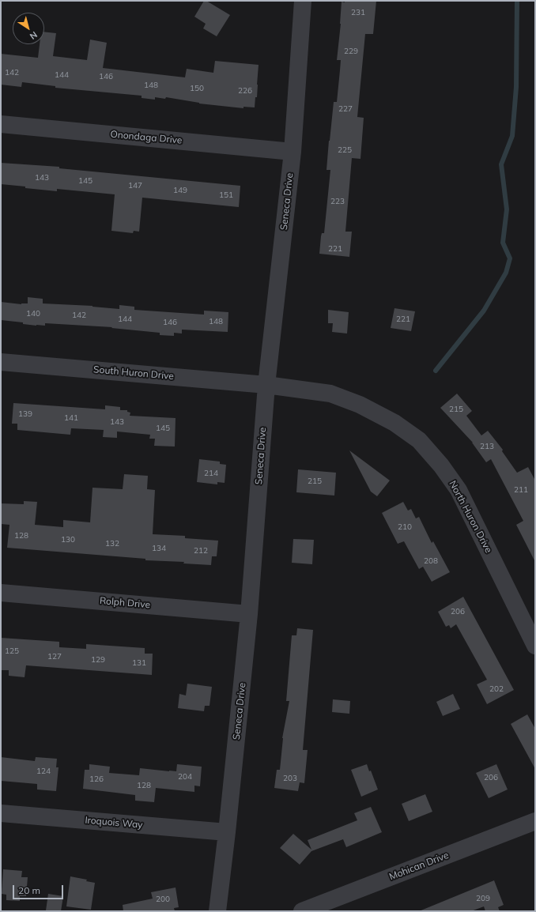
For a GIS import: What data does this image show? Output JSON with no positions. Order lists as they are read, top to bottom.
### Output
{
  "streets": {
    "street": [
      "Onondaga Drive",
      "Seneca Drive",
      "South Huron Drive",
      "North Huron Drive",
      "Rolph Drive",
      "Iroquois Way",
      "Mohican Drive"
    ]
  },
  "crossings": [
    ["Onondaga Drive", "Seneca Drive"],
    ["Seneca Drive", "South Huron Drive"],
    ["Seneca Drive", "North Huron Drive"],
    ["Seneca Drive", "Rolph Drive"],
    ["Seneca Drive", "Iroquois Way"],
    ["South Huron Drive", "North Huron Drive"]
  ],
  "house_numbers": [
    "231",
    "229",
    "142",
    "144",
    "146",
    "148",
    "150",
    "226",
    "227",
    "225",
    "143",
    "145",
    "147",
    "149",
    "151",
    "223",
    "221",
    "140",
    "142",
    "144",
    "221",
    "148",
    "146",
    "215",
    "139",
    "141",
    "143",
    "145",
    "213",
    "214",
    "215",
    "211",
    "210",
    "128",
    "130",
    "132",
    "134",
    "212",
    "208",
    "206",
    "125",
    "127",
    "129",
    "131",
    "202",
    "124",
    "204",
    "206",
    "203",
    "126",
    "128",
    "209",
    "200"
  ],
  "scale_bar": "20 m",
  "north": "bottom right"
}
